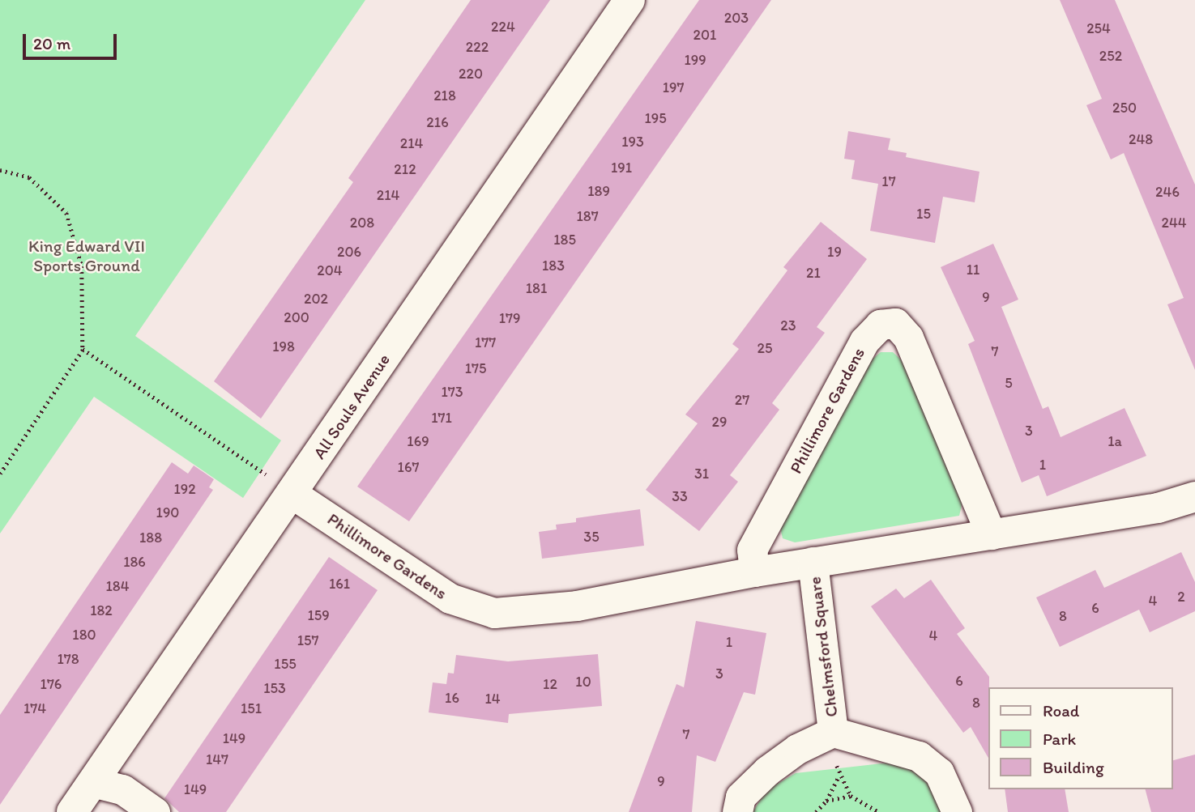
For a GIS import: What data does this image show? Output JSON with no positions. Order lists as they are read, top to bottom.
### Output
{
  "streets": {
    "street": ["All Souls Avenue", "Phillimore Gardens", "Chelmsford Square"]
  },
  "crossings": [
    ["All Souls Avenue", "Phillimore Gardens"],
    ["Phillimore Gardens", "Chelmsford Square"]
  ],
  "parks": ["King Edward VII Sports Ground"],
  "house_numbers": [
    "203",
    "224",
    "254",
    "201",
    "222",
    "252",
    "199",
    "220",
    "197",
    "218",
    "250",
    "195",
    "216",
    "248",
    "193",
    "214",
    "191",
    "212",
    "17",
    "189",
    "246",
    "214",
    "15",
    "187",
    "208",
    "244",
    "185",
    "206",
    "19",
    "183",
    "11",
    "204",
    "21",
    "181",
    "9",
    "202",
    "200",
    "179",
    "23",
    "177",
    "198",
    "25",
    "7",
    "175",
    "5",
    "173",
    "27",
    "171",
    "29",
    "3",
    "169",
    "1a",
    "1",
    "167",
    "31",
    "192",
    "33",
    "190",
    "35",
    "188",
    "186",
    "161",
    "184",
    "2",
    "4",
    "6",
    "182",
    "159",
    "8",
    "180",
    "4",
    "157",
    "1",
    "178",
    "155",
    "3",
    "6",
    "10",
    "176",
    "12",
    "153",
    "16",
    "14",
    "8",
    "174",
    "151",
    "7",
    "149",
    "147",
    "9",
    "149"
  ],
  "legend": ["Road", "Park", "Building"],
  "scale_bar": "20 m"
}
